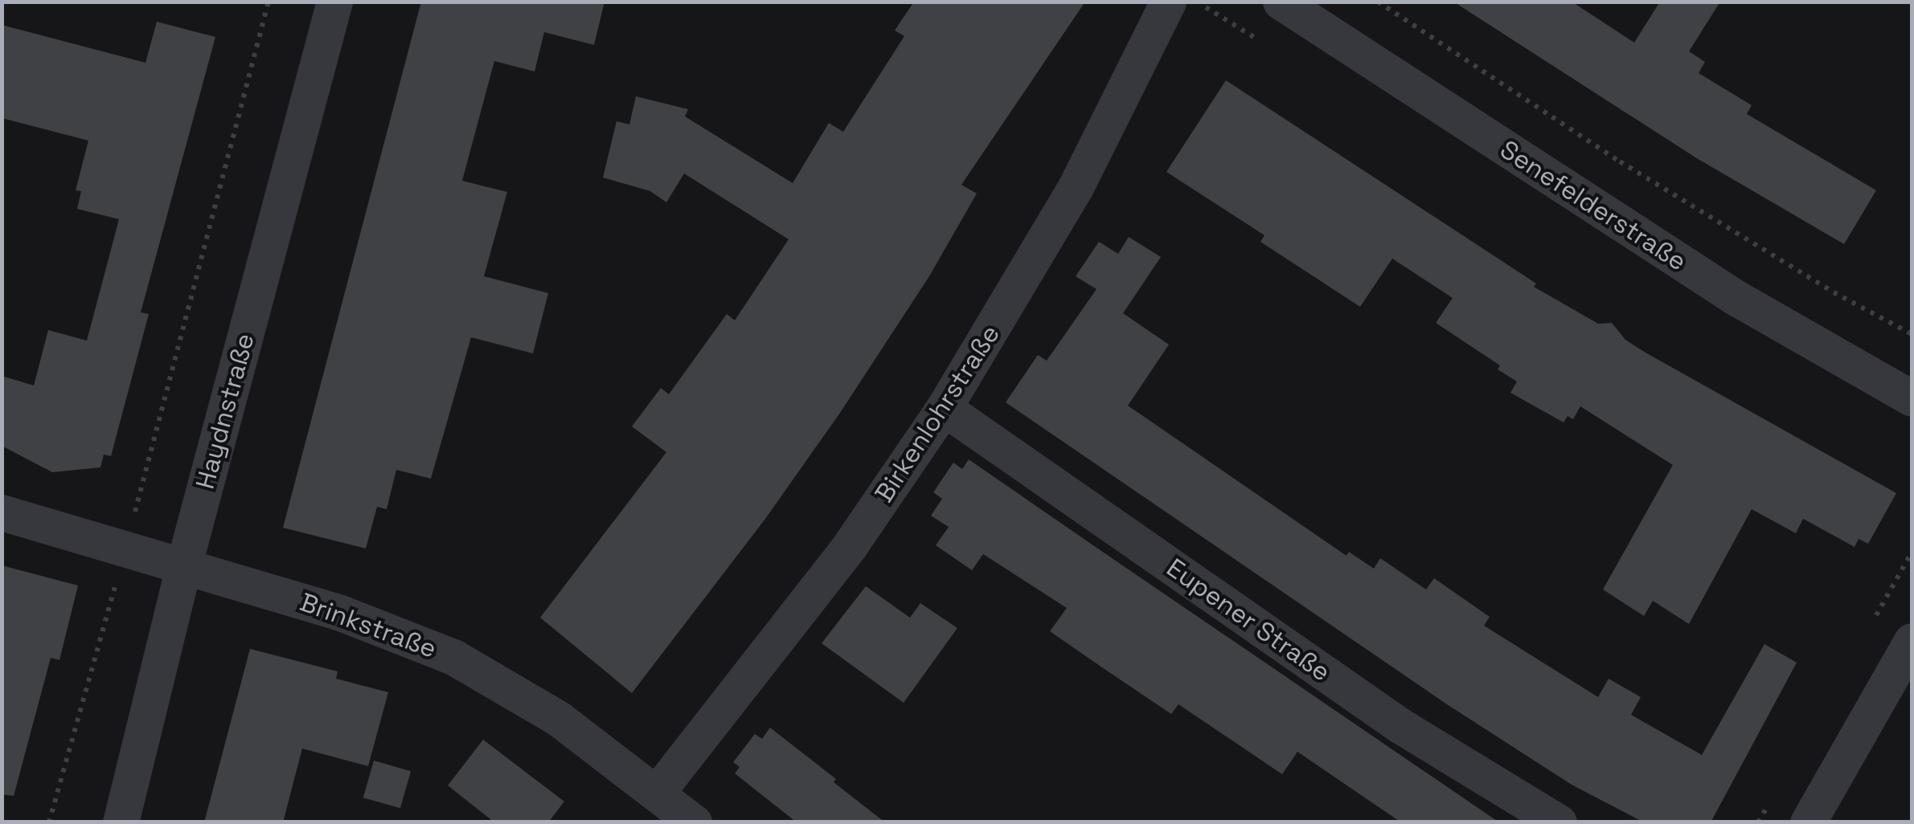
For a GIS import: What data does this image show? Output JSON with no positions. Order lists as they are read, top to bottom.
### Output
{
  "streets": {
    "street": [
      "Senefelderstraße",
      "Haydnstraße",
      "Birkenlohrstraße",
      "Eupener Straße",
      "Brinkstraße"
    ]
  },
  "crossings": [
    ["Haydnstraße", "Brinkstraße"],
    ["Birkenlohrstraße", "Eupener Straße"],
    ["Birkenlohrstraße", "Brinkstraße"]
  ]
}
